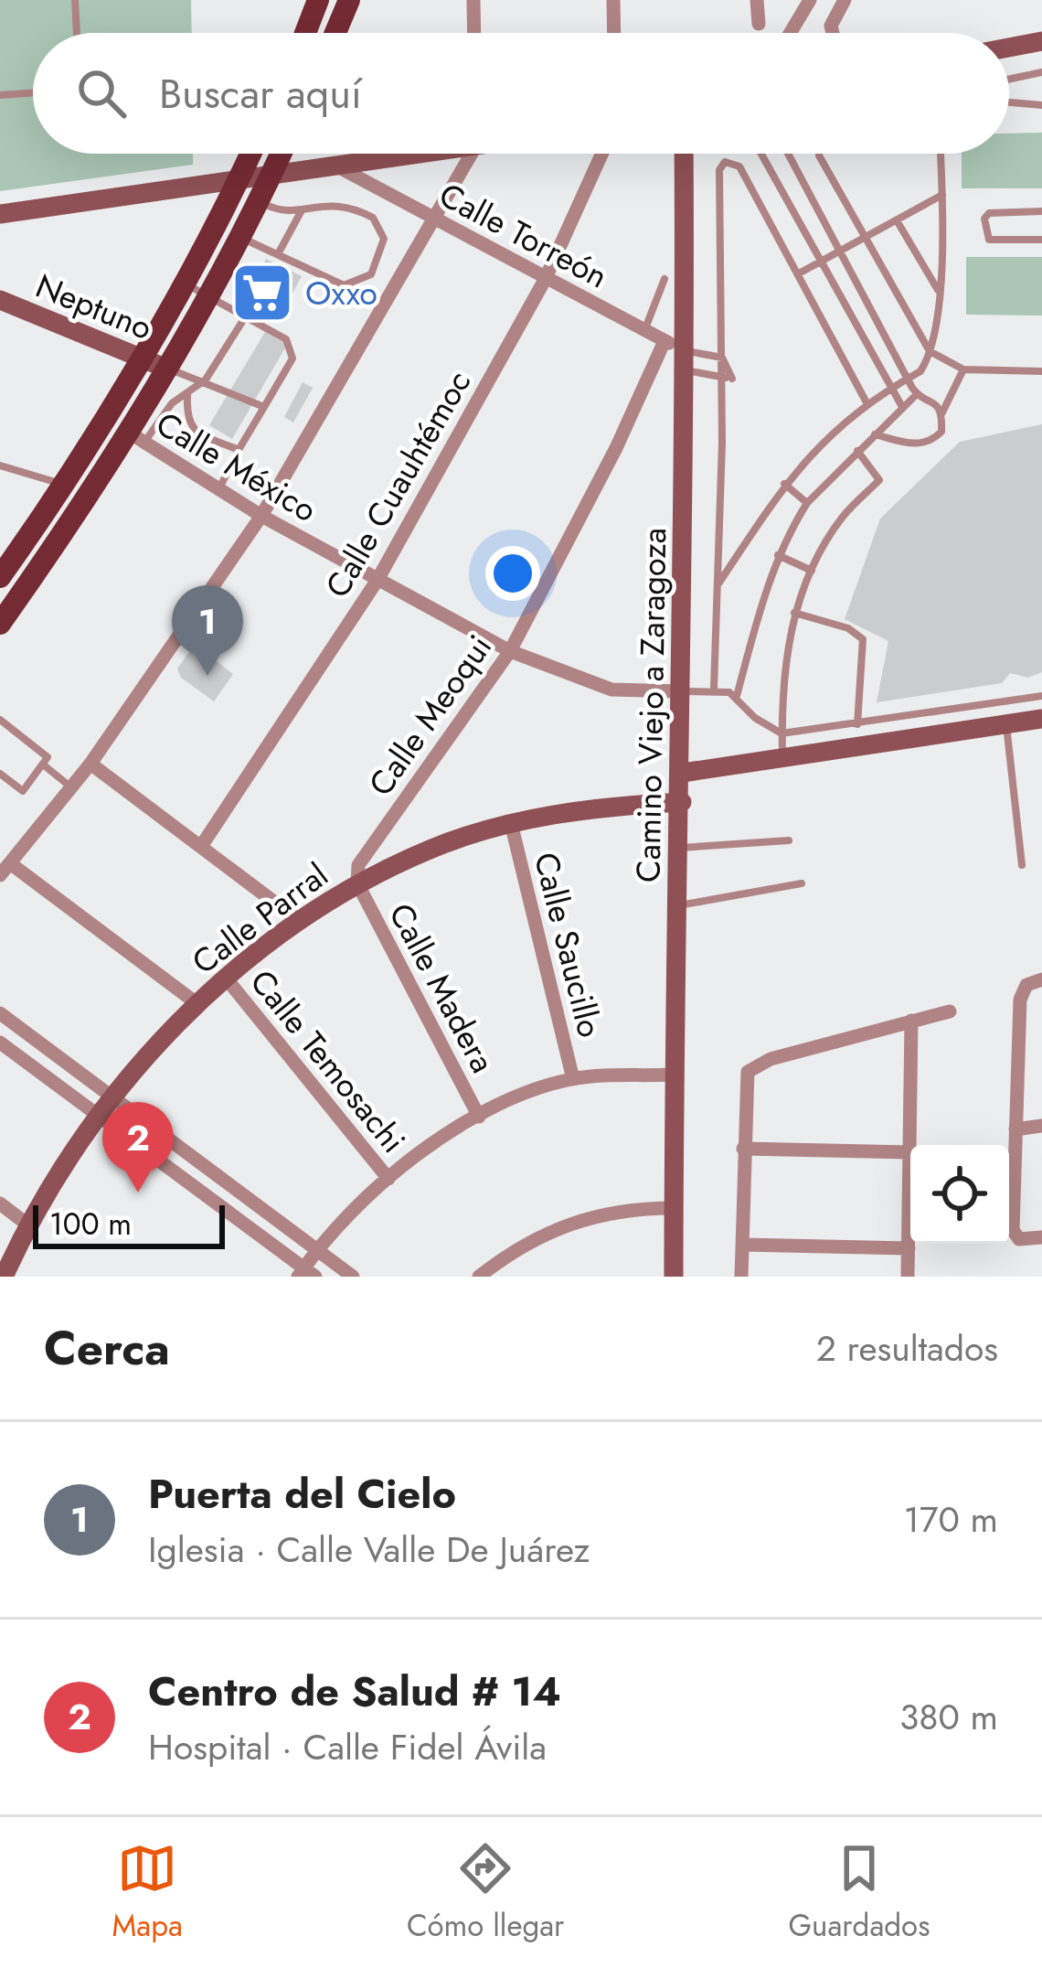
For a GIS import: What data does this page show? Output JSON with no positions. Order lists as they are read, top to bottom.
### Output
{
  "streets": {
    "street": [
      "Calle Torreón",
      "Neptuno",
      "Calle México",
      "Calle Cuauhtémoc",
      "Camino Viejo a Zaragoza",
      "Calle Meoqui",
      "Calle Parral",
      "Calle Saucillo",
      "Calle Madera",
      "Calle Temosachi"
    ]
  },
  "crossings": [
    ["Calle Torreón", "Calle Cuauhtémoc"],
    ["Calle Torreón", "Camino Viejo a Zaragoza"],
    ["Calle Torreón", "Calle Meoqui"],
    ["Calle México", "Calle Cuauhtémoc"],
    ["Calle México", "Camino Viejo a Zaragoza"],
    ["Calle México", "Calle Meoqui"],
    ["Camino Viejo a Zaragoza", "Calle Parral"],
    ["Calle Meoqui", "Calle Parral"],
    ["Calle Meoqui", "Calle Madera"],
    ["Calle Parral", "Calle Saucillo"],
    ["Calle Parral", "Calle Madera"],
    ["Calle Parral", "Calle Temosachi"]
  ],
  "places": {
    "supermarket": ["Oxxo"]
  },
  "scale_bar": "100 m",
  "page": {
    "search": "Buscar aquí",
    "pins": ["1", "2"],
    "scale": "100 m",
    "heading": ["Cerca", "2 resultados"],
    "list": [
      {
        "mark": "1",
        "name": "Puerta del Cielo",
        "note": "Iglesia · Calle Valle De Juárez",
        "value": "170 m"
      },
      {
        "mark": "2",
        "name": "Centro de Salud # 14",
        "note": "Hospital · Calle Fidel Ávila",
        "value": "380 m"
      }
    ],
    "nav": ["Mapa", "Cómo llegar", "Guardados"]
  }
}
